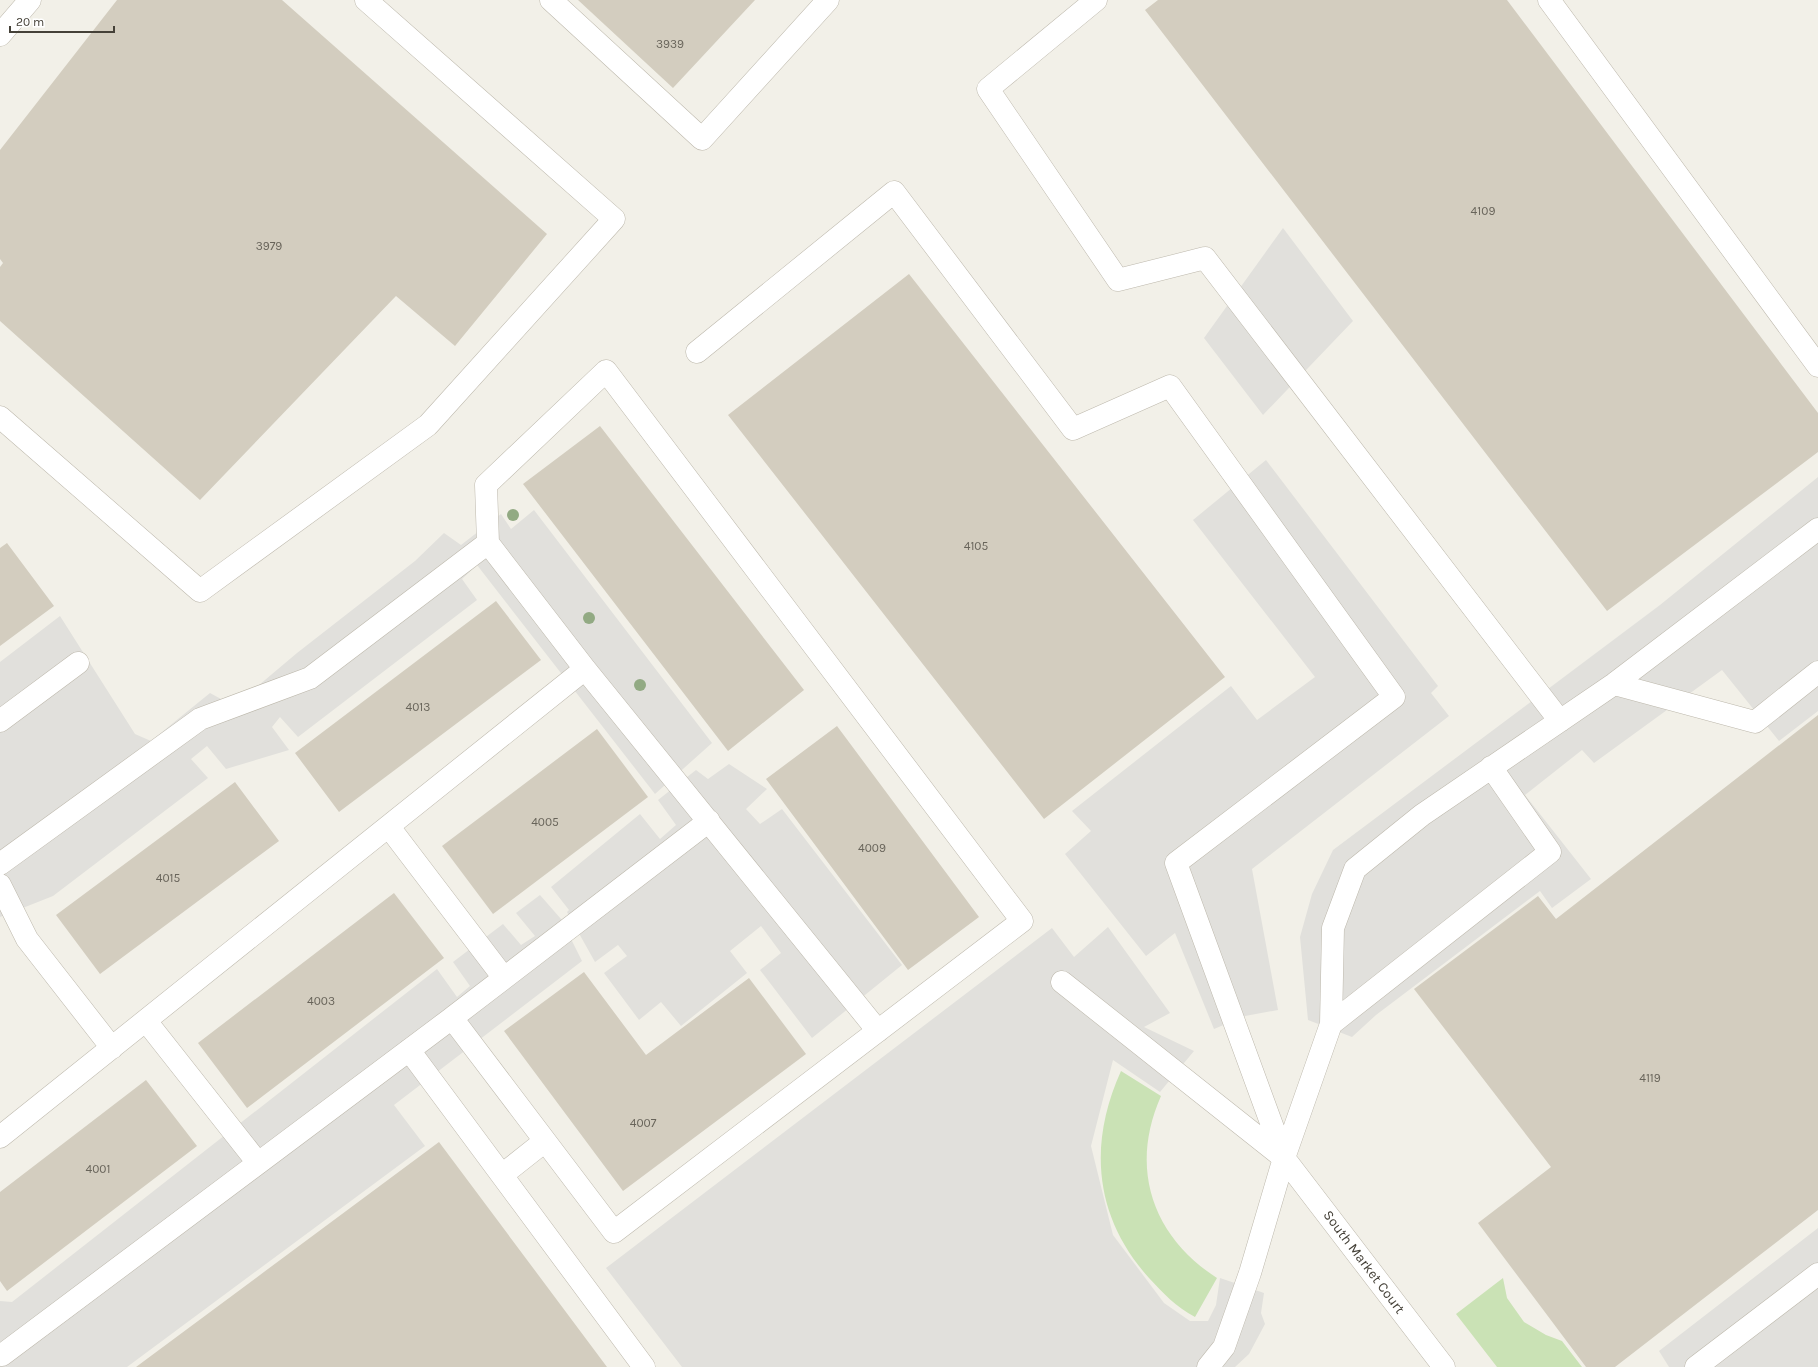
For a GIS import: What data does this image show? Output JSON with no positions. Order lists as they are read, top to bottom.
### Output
{
  "streets": {
    "street": ["South Market Court"]
  },
  "house_numbers": [
    "3939",
    "4109",
    "3979",
    "4105",
    "4013",
    "4005",
    "4009",
    "4015",
    "4003",
    "4119",
    "4007",
    "4001"
  ],
  "scale_bar": "20 m"
}
